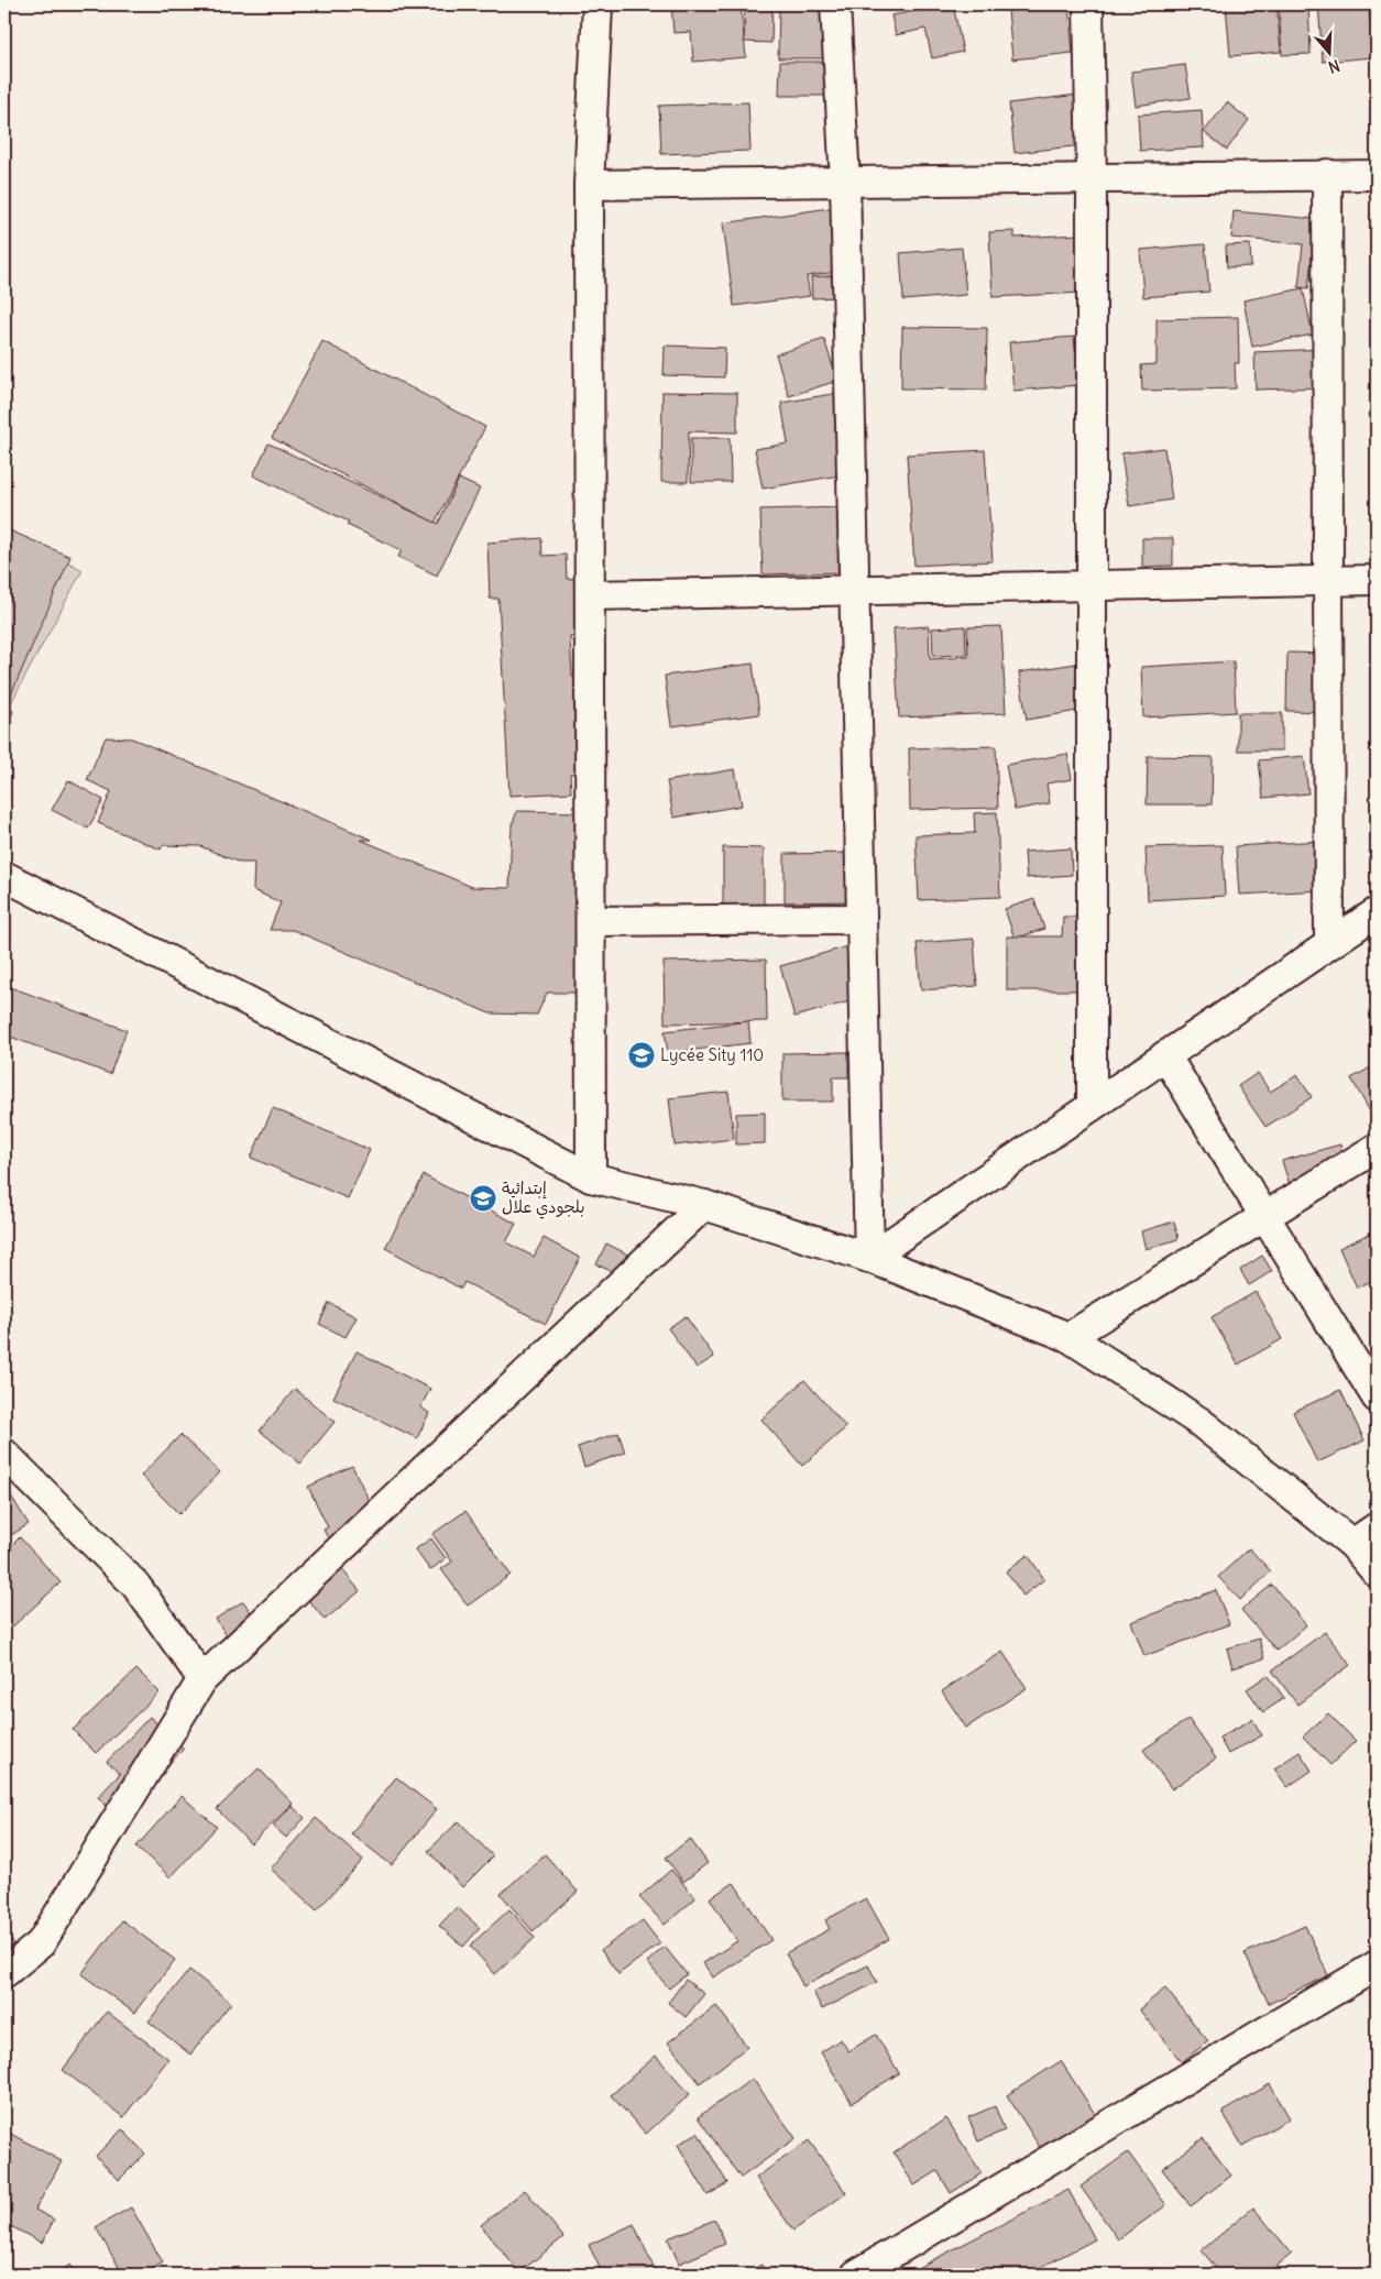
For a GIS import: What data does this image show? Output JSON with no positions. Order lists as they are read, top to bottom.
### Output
{
  "places": {
    "school or university": ["Lycée Sity 110", "إبتدائية بلجودي علال"]
  },
  "north": "bottom"
}
